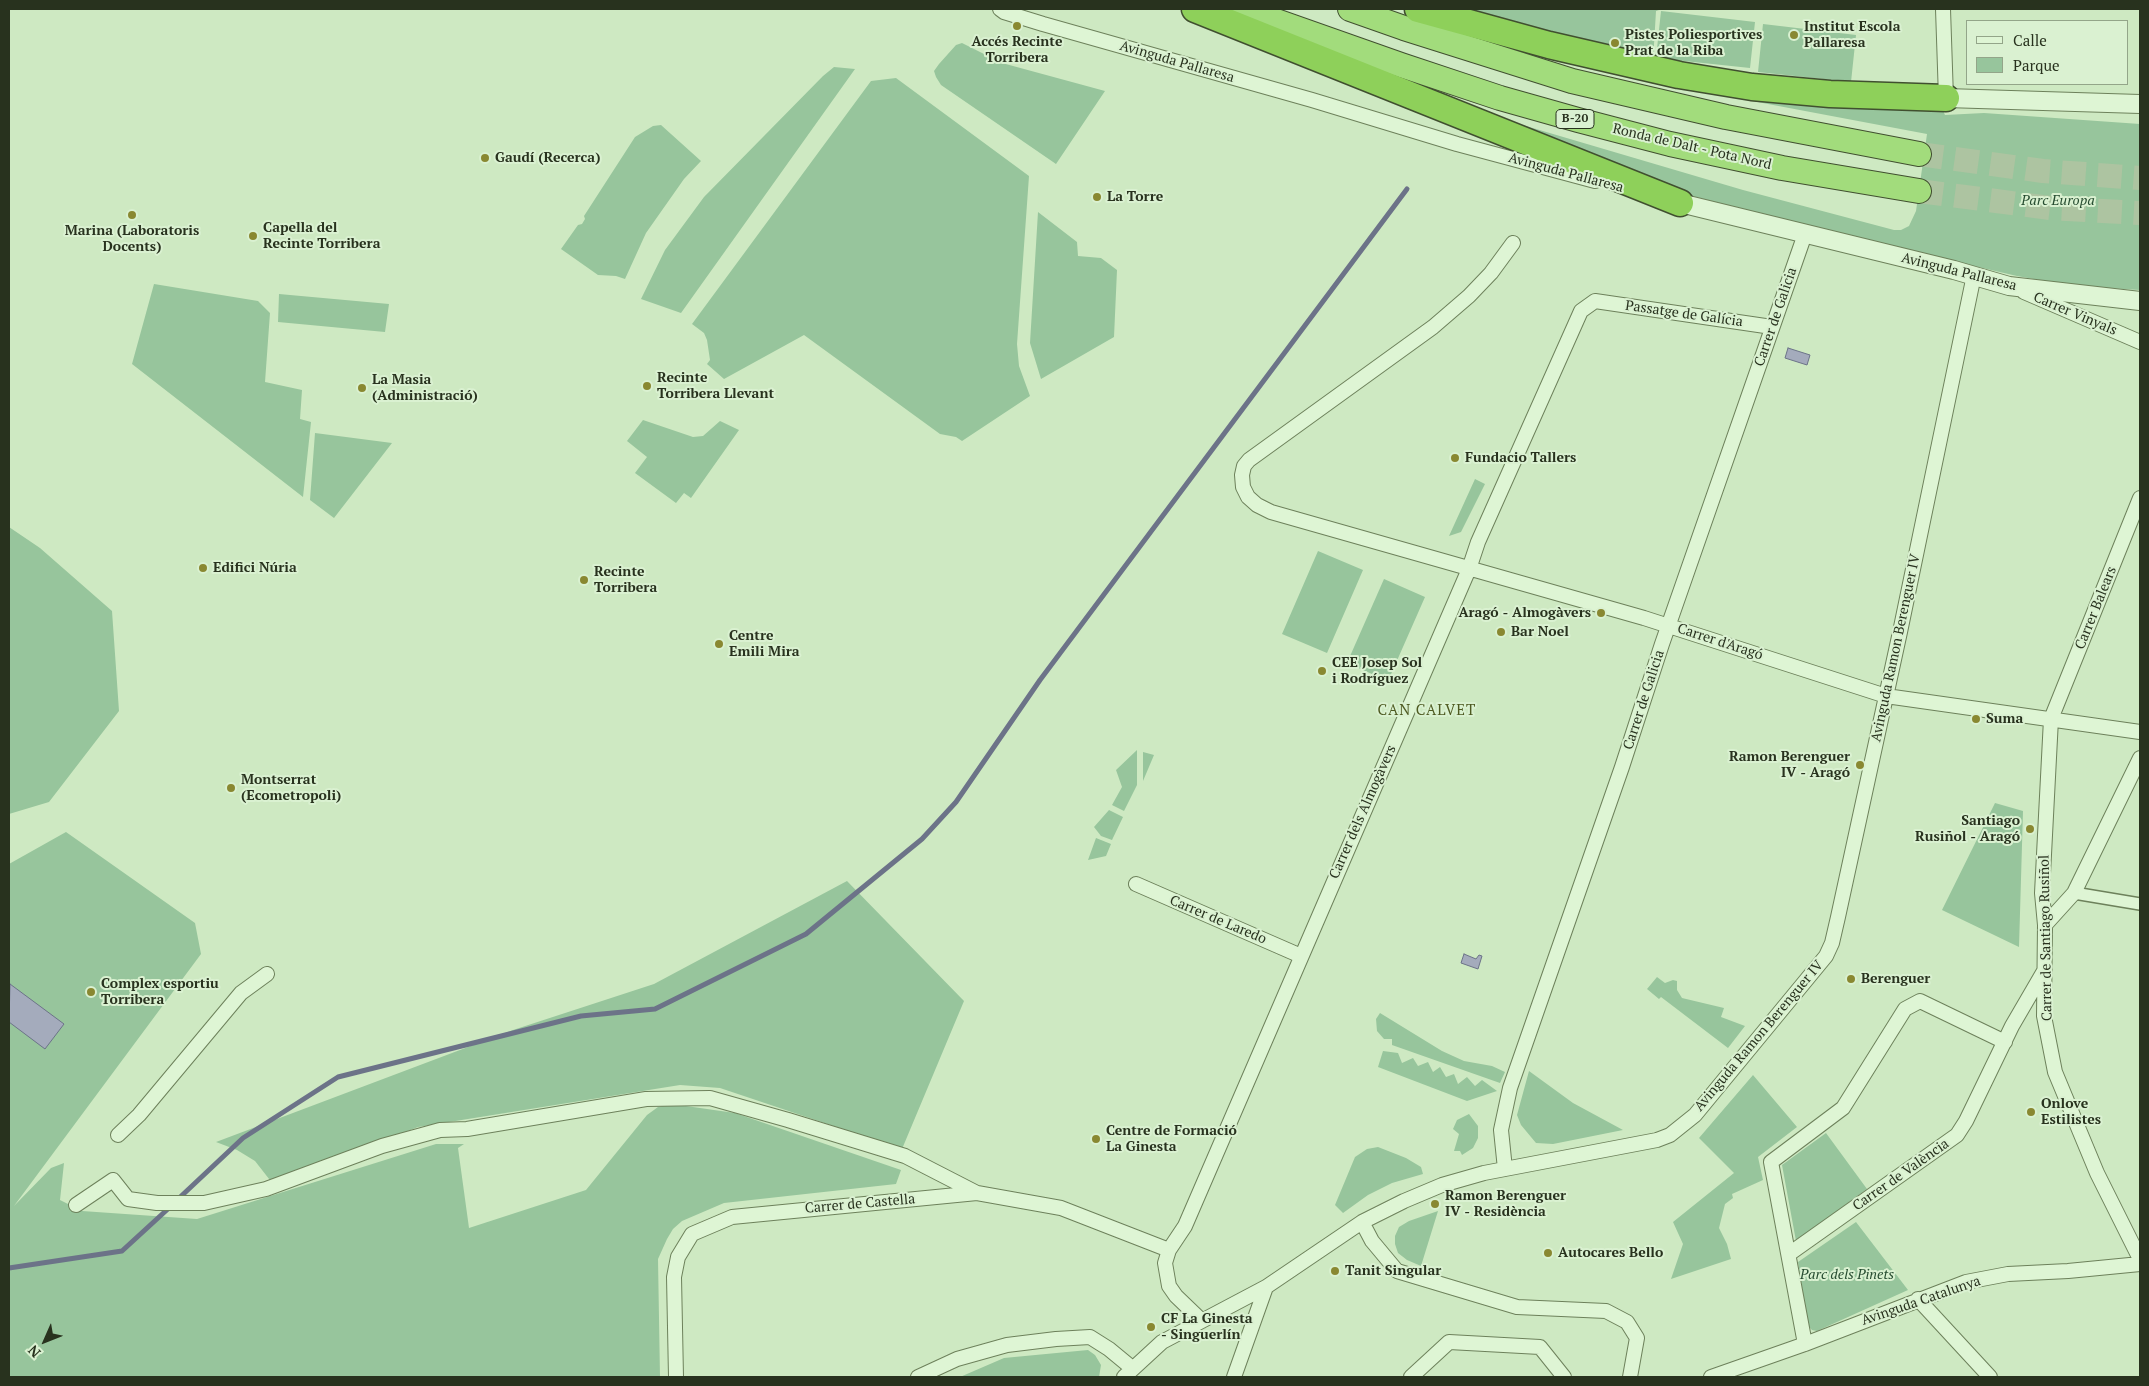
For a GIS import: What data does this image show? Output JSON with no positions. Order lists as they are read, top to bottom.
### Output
{
  "streets": {
    "highway": ["B-20", "Ronda de Dalt - Pota Nord"],
    "street": [
      "Avinguda Pallaresa",
      "Passatge de Galícia",
      "Carrer Vinyals",
      "Carrer de Galicia",
      "Carrer Balears",
      "Carrer d'Aragó",
      "Avinguda Ramon Berenguer IV",
      "Carrer dels Almogàvers",
      "Carrer de Laredo",
      "Carrer de Santiago Rusiñol",
      "Carrer de València",
      "Carrer de Castella",
      "Avinguda Catalunya"
    ]
  },
  "crossings": [
    ["Avinguda Pallaresa", "Carrer Vinyals"],
    ["Avinguda Pallaresa", "Carrer de Galicia"],
    ["Avinguda Pallaresa", "Avinguda Ramon Berenguer IV"],
    ["Passatge de Galícia", "Carrer de Galicia"],
    ["Passatge de Galícia", "Carrer dels Almogàvers"],
    ["Carrer de Galicia", "Carrer d'Aragó"],
    ["Carrer de Galicia", "Avinguda Ramon Berenguer IV"],
    ["Carrer Balears", "Carrer d'Aragó"],
    ["Carrer Balears", "Carrer de Santiago Rusiñol"],
    ["Carrer d'Aragó", "Avinguda Ramon Berenguer IV"],
    ["Carrer d'Aragó", "Carrer dels Almogàvers"],
    ["Carrer d'Aragó", "Carrer de Santiago Rusiñol"],
    ["Avinguda Ramon Berenguer IV", "Carrer dels Almogàvers"],
    ["Carrer dels Almogàvers", "Carrer de Laredo"],
    ["Carrer dels Almogàvers", "Carrer de Castella"],
    ["Carrer de Santiago Rusiñol", "Carrer de València"]
  ],
  "districts": ["CAN CALVET"],
  "parks": ["Parc Europa", "Parc dels Pinets"],
  "places": [
    "Accés Recinte Torribera",
    "Institut Escola Pallaresa",
    "Pistes Poliesportives Prat de la Riba",
    "Gaudí (Recerca)",
    "La Torre",
    "Marina (Laboratoris Docents)",
    "Capella del Recinte Torribera",
    "Recinte Torribera Llevant",
    "La Masia (Administració)",
    "Fundacio Tallers",
    "Edifici Núria",
    "Recinte Torribera",
    "Aragó - Almogàvers",
    "Bar Noel",
    "Centre Emili Mira",
    "CEE Josep Sol i Rodríguez",
    "Suma",
    "Ramon Berenguer IV - Aragó",
    "Montserrat (Ecometropoli)",
    "Santiago Rusiñol - Aragó",
    "Berenguer",
    "Complex esportiu Torribera",
    "Onlove Estilistes",
    "Centre de Formació La Ginesta",
    "Ramon Berenguer IV - Residència",
    "Autocares Bello",
    "Tanit Singular",
    "CF La Ginesta - Singuerlín"
  ],
  "legend": ["Calle", "Parque"],
  "north": "bottom left"
}
